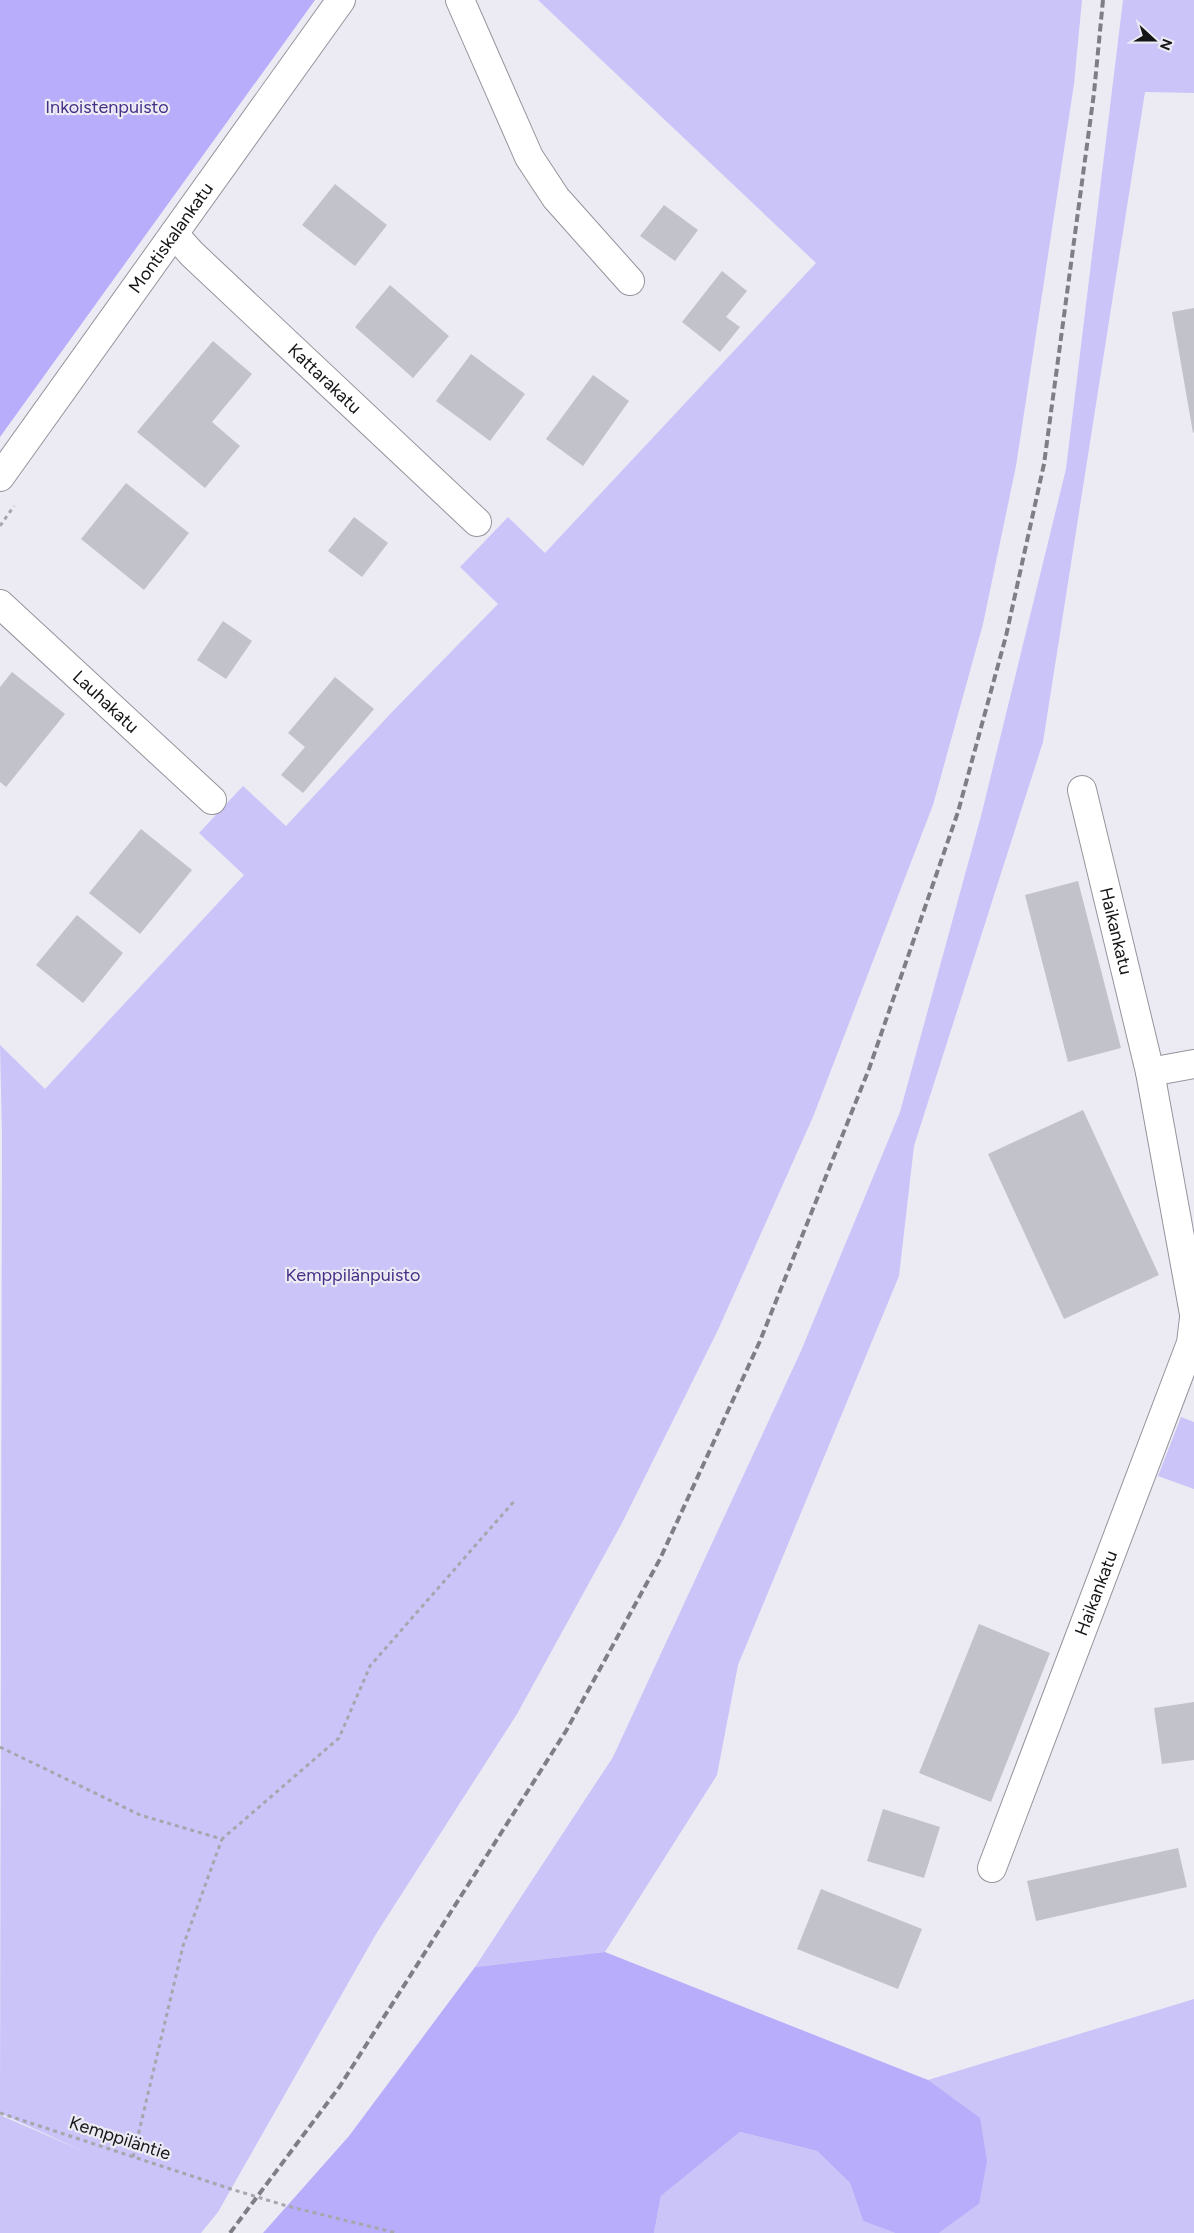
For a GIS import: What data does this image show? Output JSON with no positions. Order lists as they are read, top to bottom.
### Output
{
  "streets": {
    "street": [
      "Montiskalankatu",
      "Kattarakatu",
      "Lauhakatu",
      "Haikankatu"
    ],
    "path": ["Kemppiläntie"]
  },
  "crossings": [
    ["Montiskalankatu", "Kattarakatu"]
  ],
  "parks": ["Inkoistenpuisto", "Kemppilänpuisto"],
  "north": "right"
}
